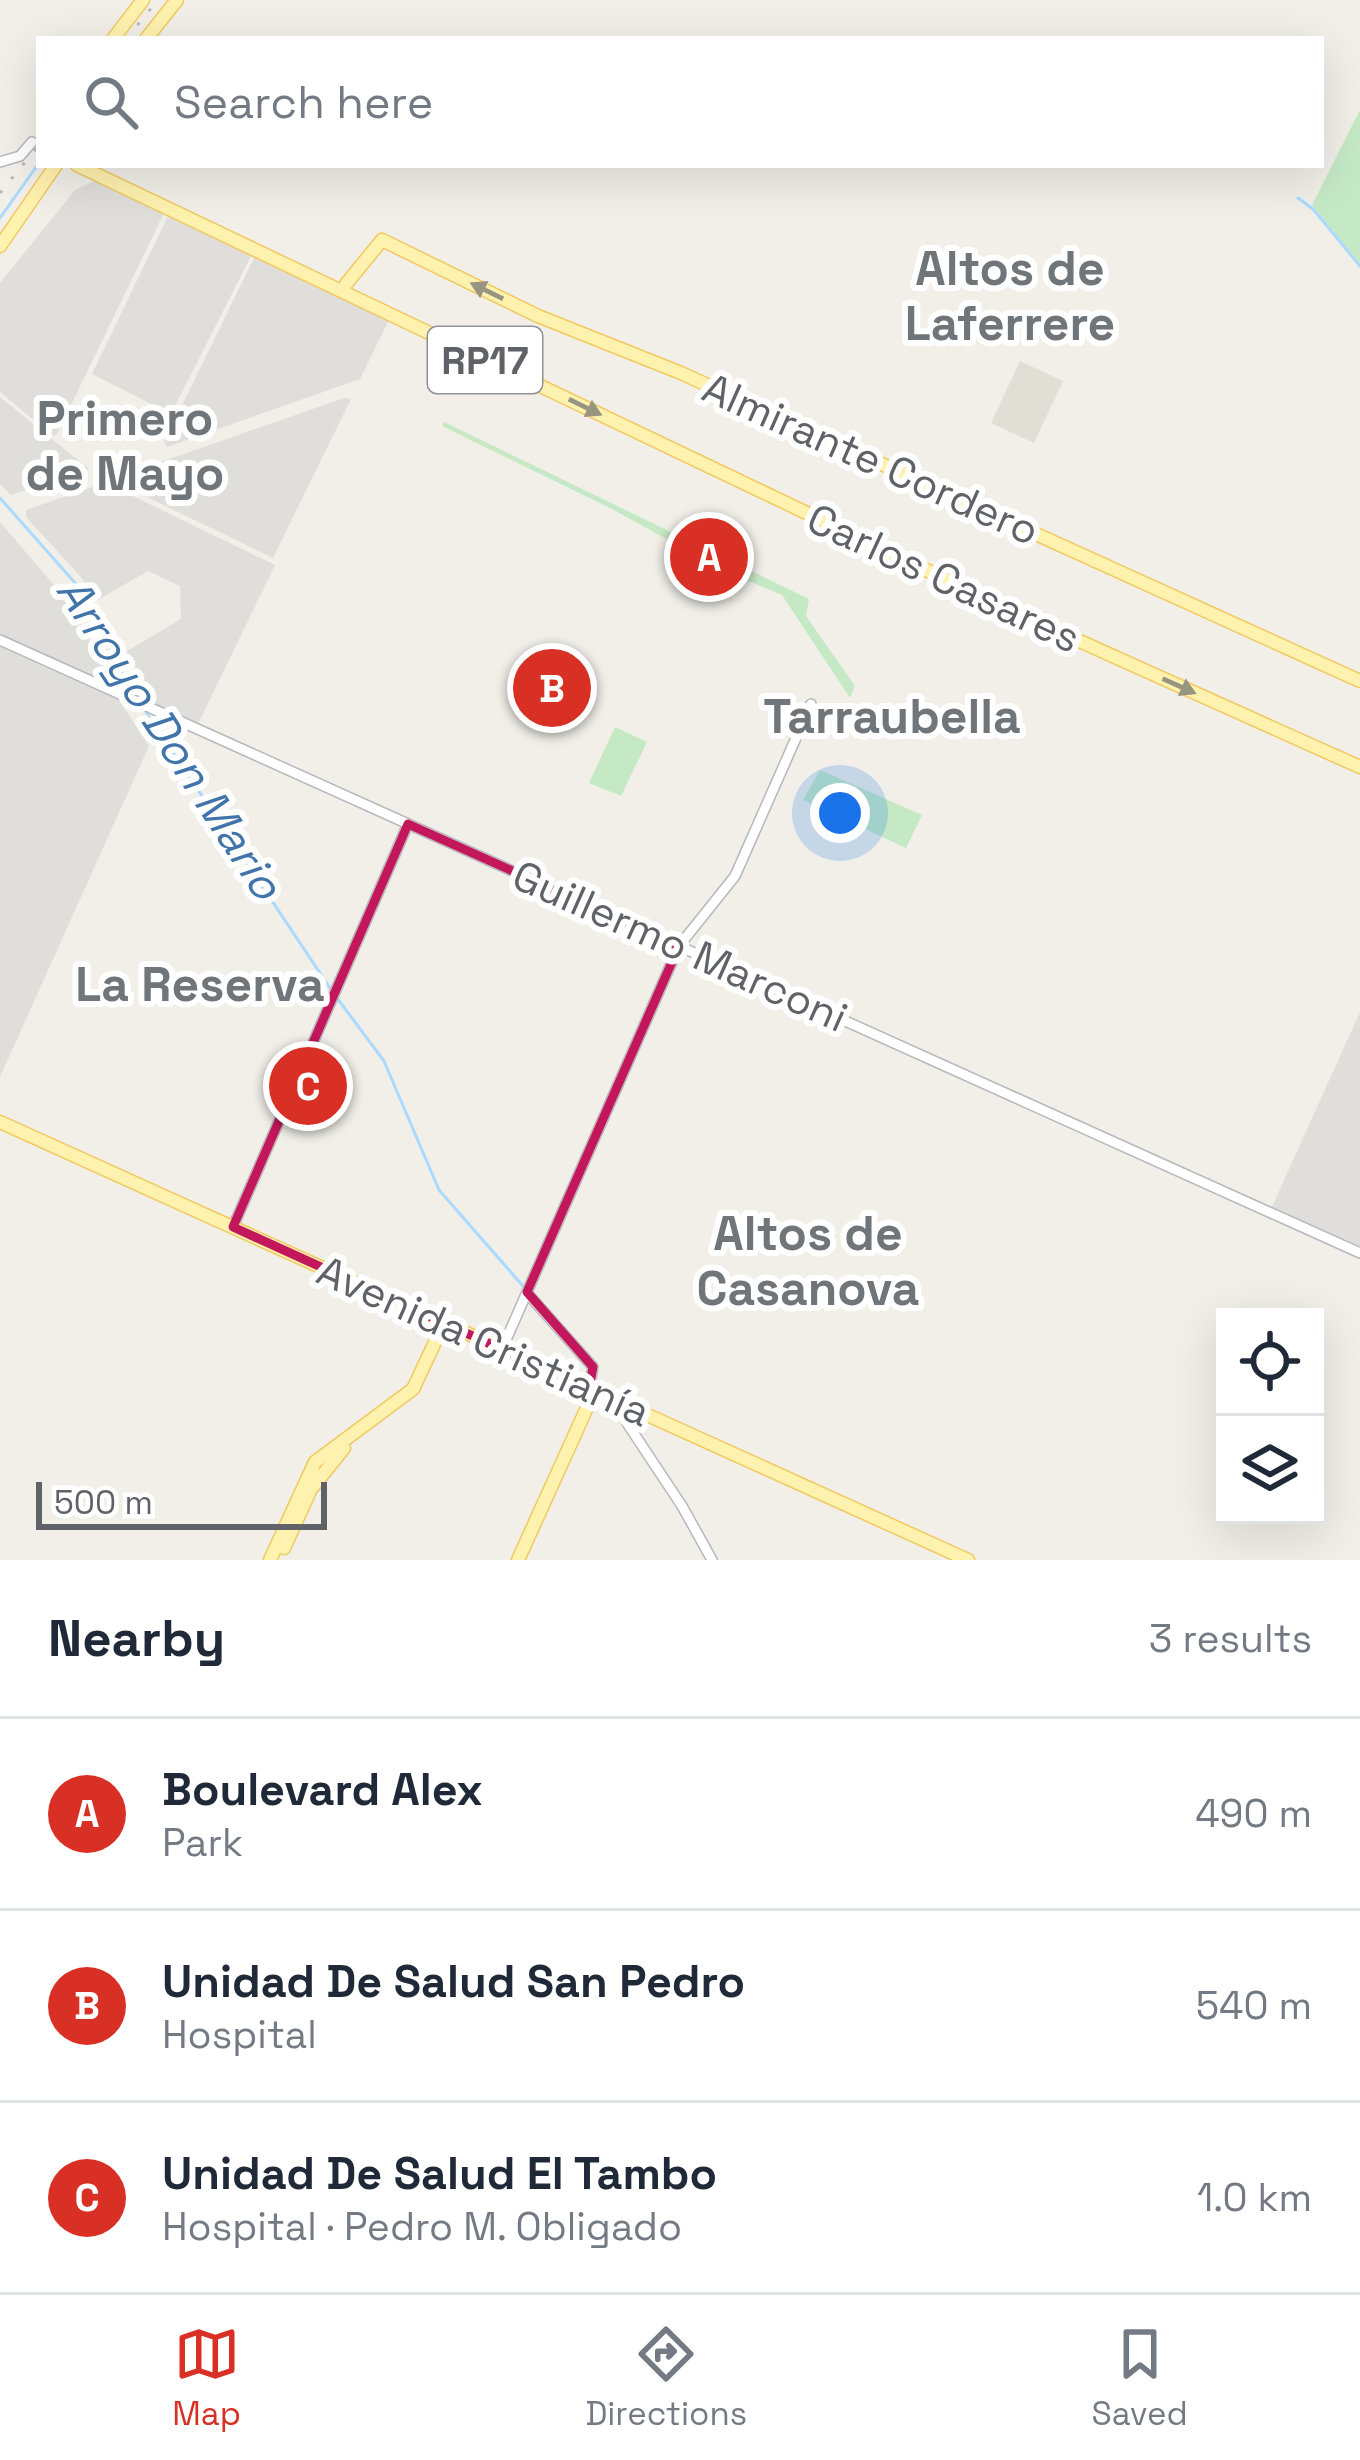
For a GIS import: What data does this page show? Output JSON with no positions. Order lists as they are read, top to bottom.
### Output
{
  "streets": {
    "main road": [
      "RP17",
      "Almirante Cordero",
      "Carlos Casares",
      "Avenida Cristianía"
    ],
    "street": ["Guillermo Marconi"]
  },
  "crossings": [
    ["Almirante Cordero", "Carlos Casares"]
  ],
  "one_way": ["Almirante Cordero", "Carlos Casares"],
  "districts": [
    "Altos de Laferrere",
    "Primero de Mayo",
    "Tarraubella",
    "La Reserva",
    "Altos de Casanova"
  ],
  "water": ["Arroyo Don Mario"],
  "scale_bar": "500 m",
  "page": {
    "search": "Search here",
    "pins": ["A", "B", "C"],
    "scale": "500 m",
    "heading": ["Nearby", "3 results"],
    "list": [
      {
        "mark": "A",
        "name": "Boulevard Alex",
        "note": "Park",
        "value": "490 m"
      },
      {
        "mark": "B",
        "name": "Unidad De Salud San Pedro",
        "note": "Hospital",
        "value": "540 m"
      },
      {
        "mark": "C",
        "name": "Unidad De Salud El Tambo",
        "note": "Hospital · Pedro M. Obligado",
        "value": "1.0 km"
      }
    ],
    "nav": ["Map", "Directions", "Saved"]
  }
}
